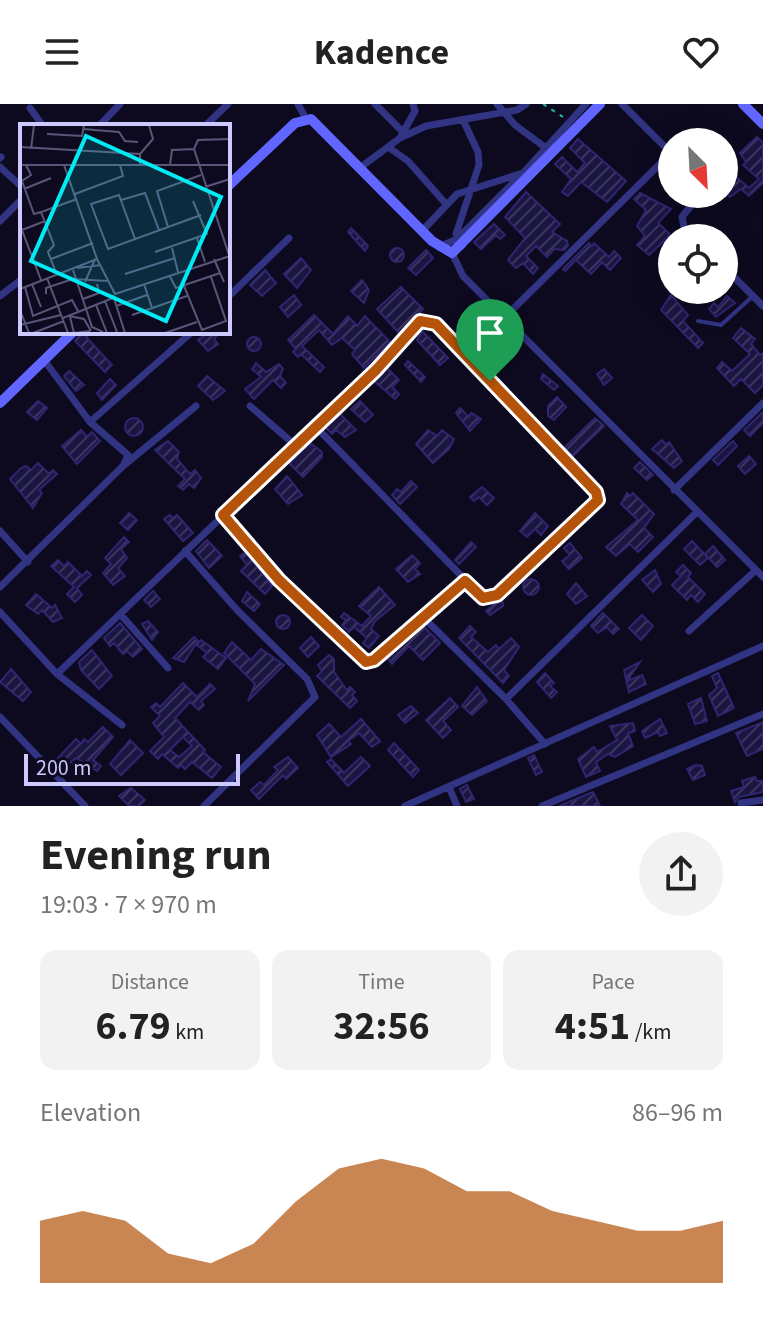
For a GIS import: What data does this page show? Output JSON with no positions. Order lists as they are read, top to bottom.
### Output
{
  "scale_bar": "200 m",
  "north": "bottom right",
  "page": {
    "header": "Kadence",
    "scale": "200 m",
    "heading": ["Evening run", "19:03 · 7 × 970 m"],
    "stats": [
      ["Distance", "6.79 km"],
      ["Time", "32:56"],
      ["Pace", "4:51 /km"]
    ],
    "chart": ["Elevation", "86–96 m"]
  }
}
